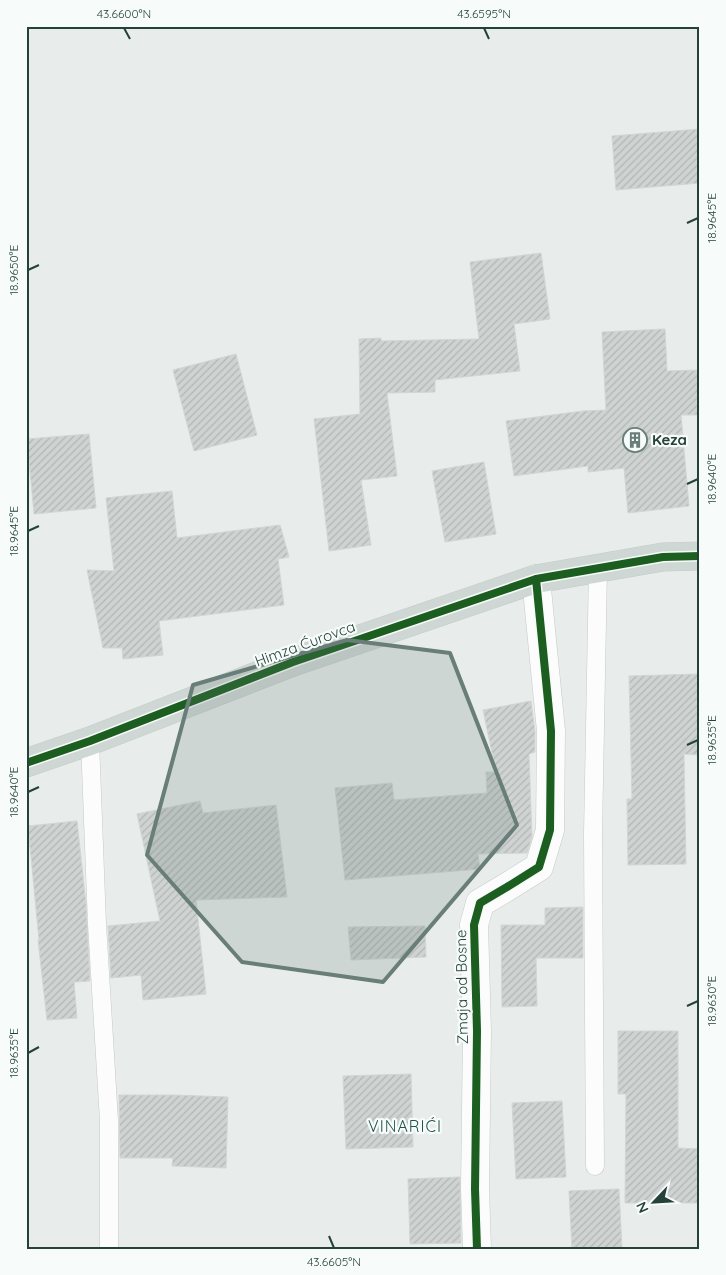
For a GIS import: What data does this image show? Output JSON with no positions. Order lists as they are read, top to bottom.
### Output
{
  "streets": {
    "main road": ["Himza Ćurovca"],
    "street": ["Zmaja od Bosne"]
  },
  "crossings": [
    ["Himza Ćurovca", "Zmaja od Bosne"]
  ],
  "districts": ["VINARIĆI"],
  "places": {
    "building": ["Keza"]
  },
  "north": "bottom left",
  "coordinates": [
    "43.6600°N",
    "43.6595°N",
    "18.9645°E",
    "18.9650°E",
    "18.9640°E",
    "18.9635°E",
    "18.9630°E",
    "43.6605°N"
  ]
}
